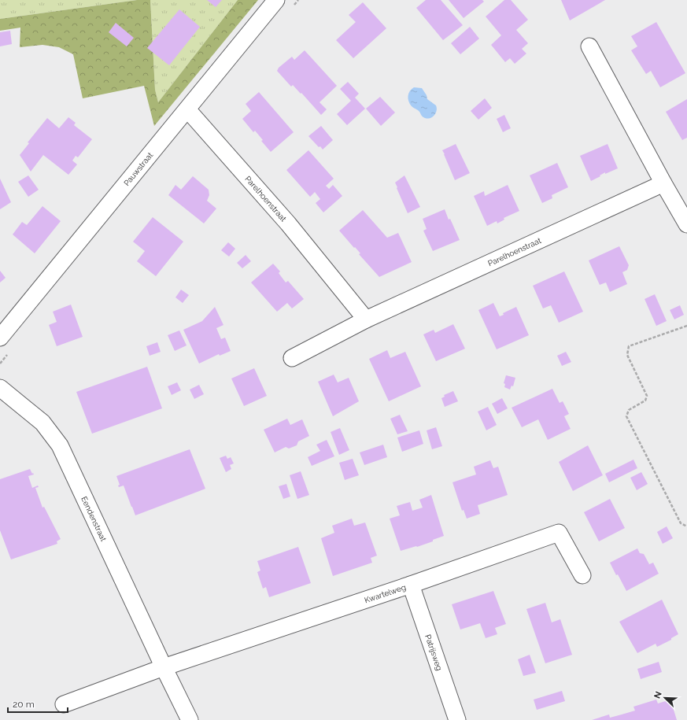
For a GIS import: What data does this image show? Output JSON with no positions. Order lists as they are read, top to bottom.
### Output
{
  "streets": {
    "street": [
      "Pauwstraat",
      "Parelhoenstraat",
      "Eendenstraat",
      "Kwartelweg",
      "Patrijsweg"
    ]
  },
  "crossings": [
    ["Pauwstraat", "Parelhoenstraat"],
    ["Eendenstraat", "Kwartelweg"],
    ["Kwartelweg", "Patrijsweg"]
  ],
  "scale_bar": "20 m",
  "north": "top left"
}
